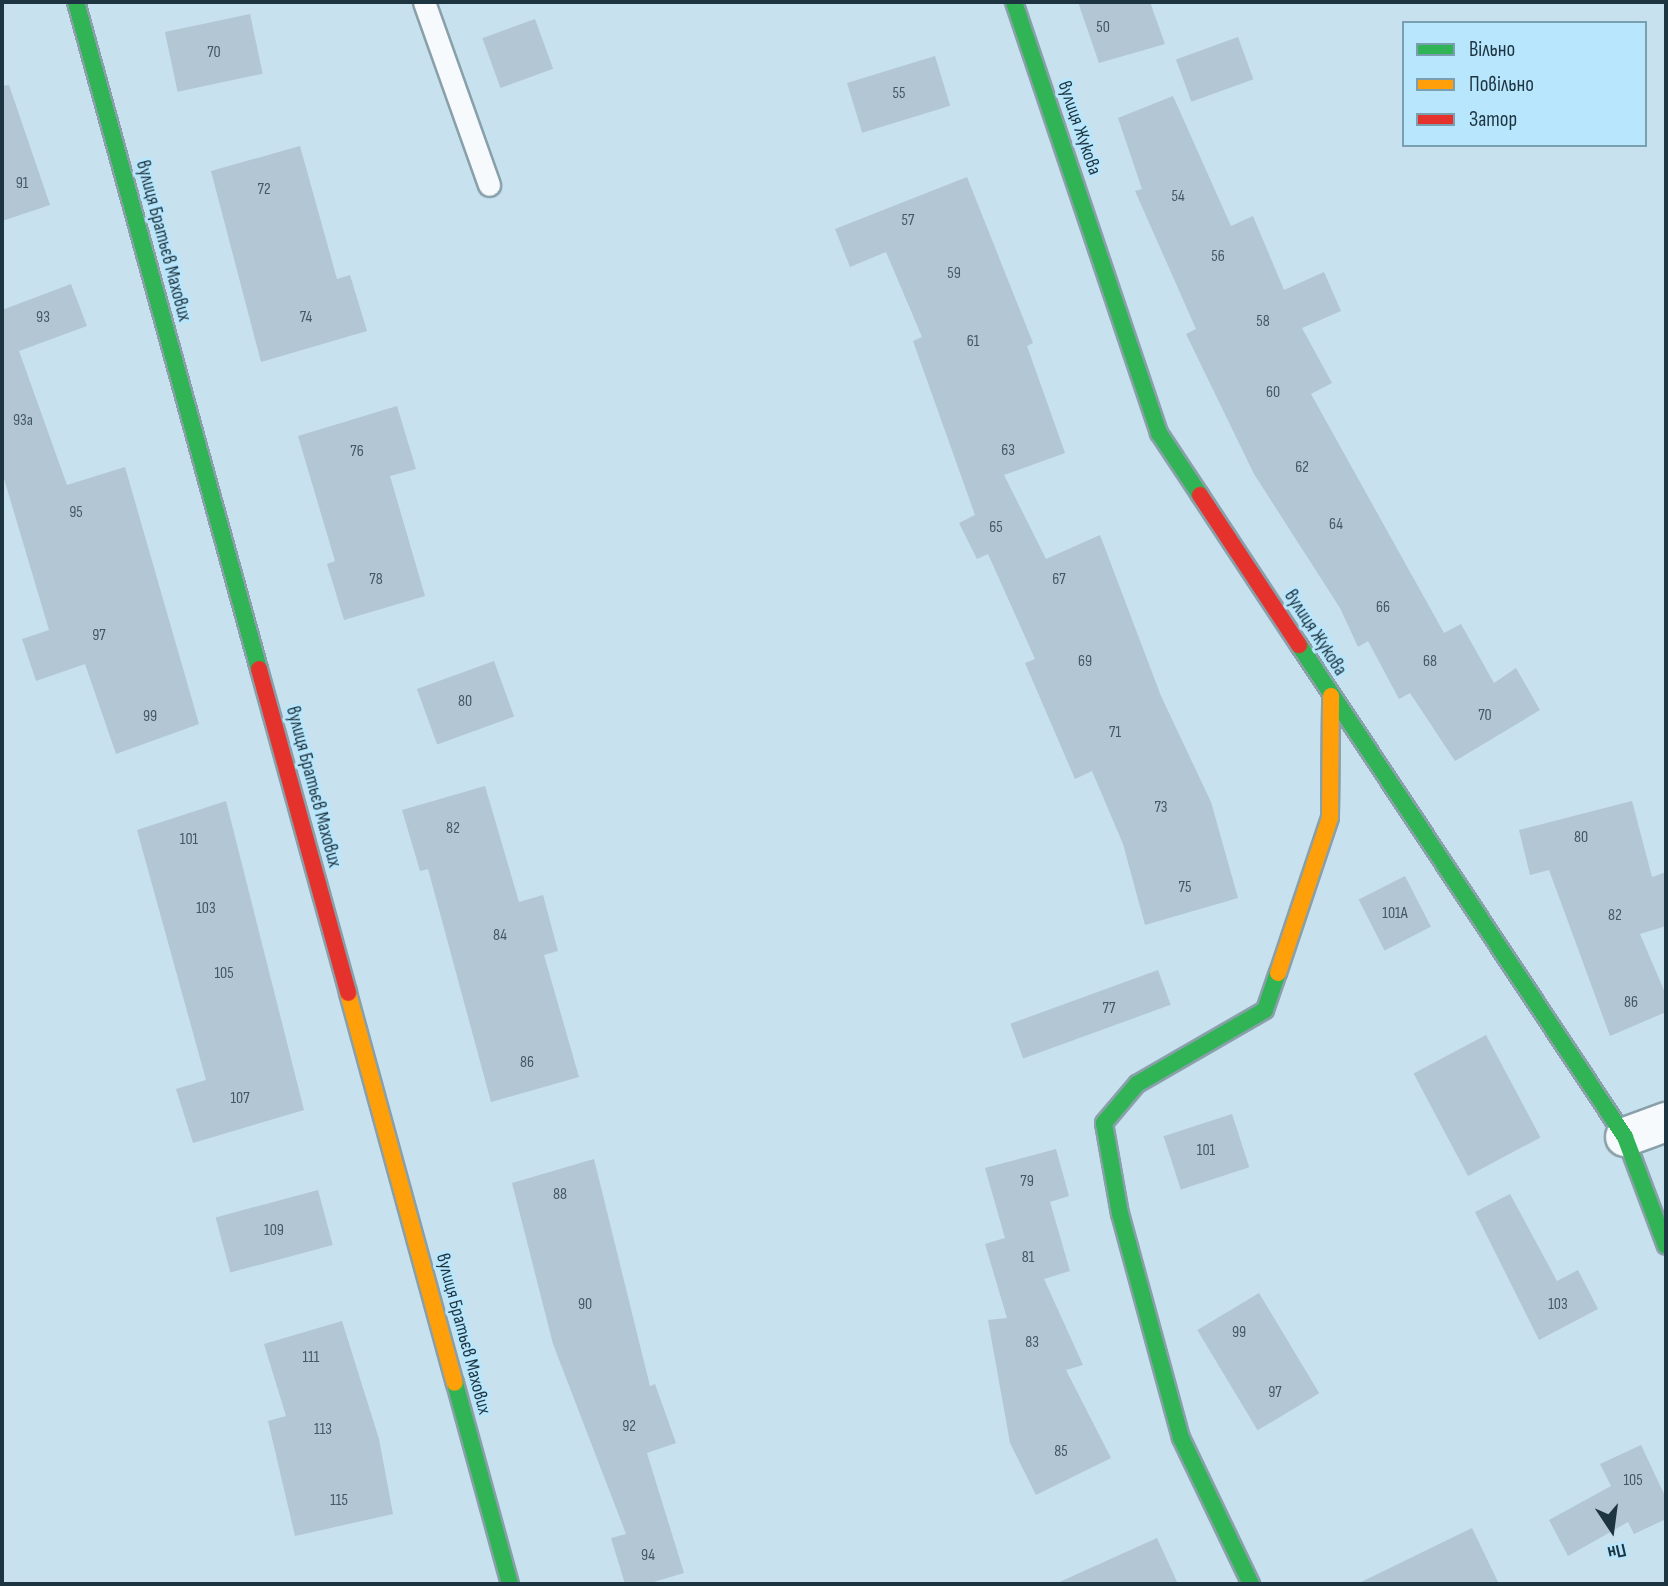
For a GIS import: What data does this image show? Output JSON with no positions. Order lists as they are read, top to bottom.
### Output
{
  "streets": {
    "street": ["вулиця Жукова", "вулиця Братьєв Махових"]
  },
  "house_numbers": [
    "50",
    "70",
    "55",
    "91",
    "72",
    "54",
    "57",
    "56",
    "59",
    "93",
    "74",
    "58",
    "61",
    "60",
    "93а",
    "63",
    "76",
    "62",
    "95",
    "64",
    "65",
    "78",
    "67",
    "66",
    "97",
    "69",
    "68",
    "80",
    "70",
    "99",
    "71",
    "73",
    "82",
    "80",
    "101",
    "75",
    "103",
    "101А",
    "82",
    "84",
    "105",
    "86",
    "77",
    "86",
    "107",
    "101",
    "79",
    "88",
    "109",
    "81",
    "90",
    "103",
    "99",
    "83",
    "111",
    "97",
    "92",
    "113",
    "85",
    "105",
    "115",
    "94"
  ],
  "legend": ["Вільно", "Повільно", "Затор"],
  "north": "bottom"
}
